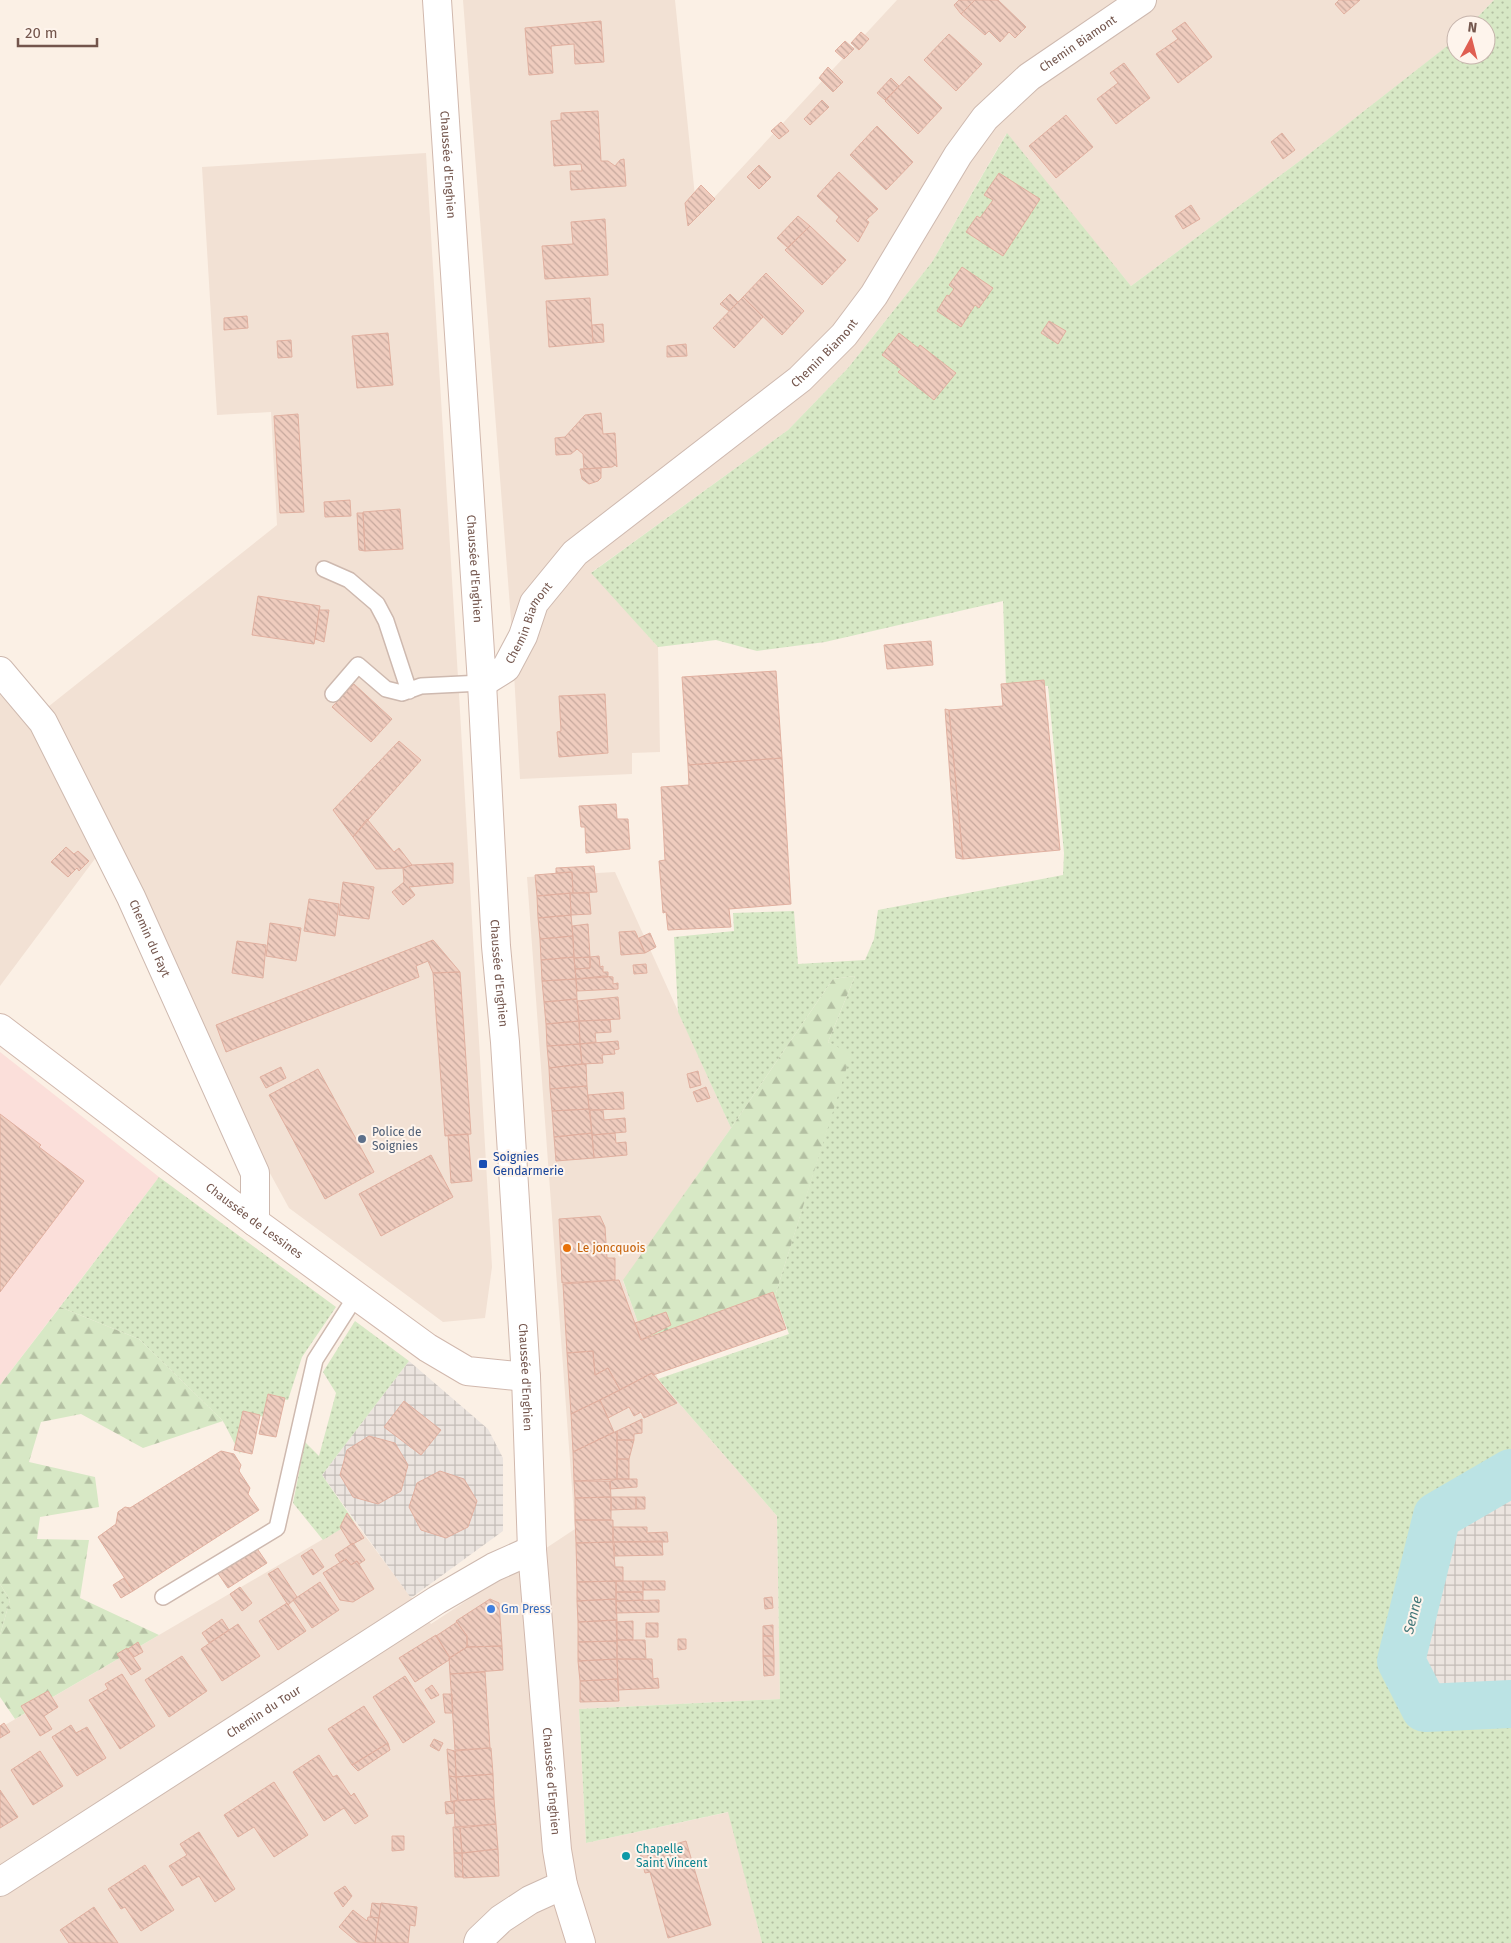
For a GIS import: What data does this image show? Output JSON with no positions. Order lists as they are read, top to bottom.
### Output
{
  "streets": {
    "main road": [
      "Chemin Biamont",
      "Chaussée d'Enghien",
      "Chemin du Fayt",
      "Chaussée de Lessines",
      "Chemin du Tour"
    ]
  },
  "crossings": [
    ["Chemin Biamont", "Chaussée d'Enghien"],
    ["Chaussée d'Enghien", "Chaussée de Lessines"],
    ["Chaussée d'Enghien", "Chemin du Tour"],
    ["Chemin du Fayt", "Chaussée de Lessines"]
  ],
  "water": ["Senne"],
  "places": {
    "other": [
      "Police de Soignies",
      "Le joncquois",
      "Gm Press",
      "Chapelle Saint Vincent"
    ],
    "transit": ["Soignies Gendarmerie"]
  },
  "scale_bar": "20 m",
  "north": "top"
}
